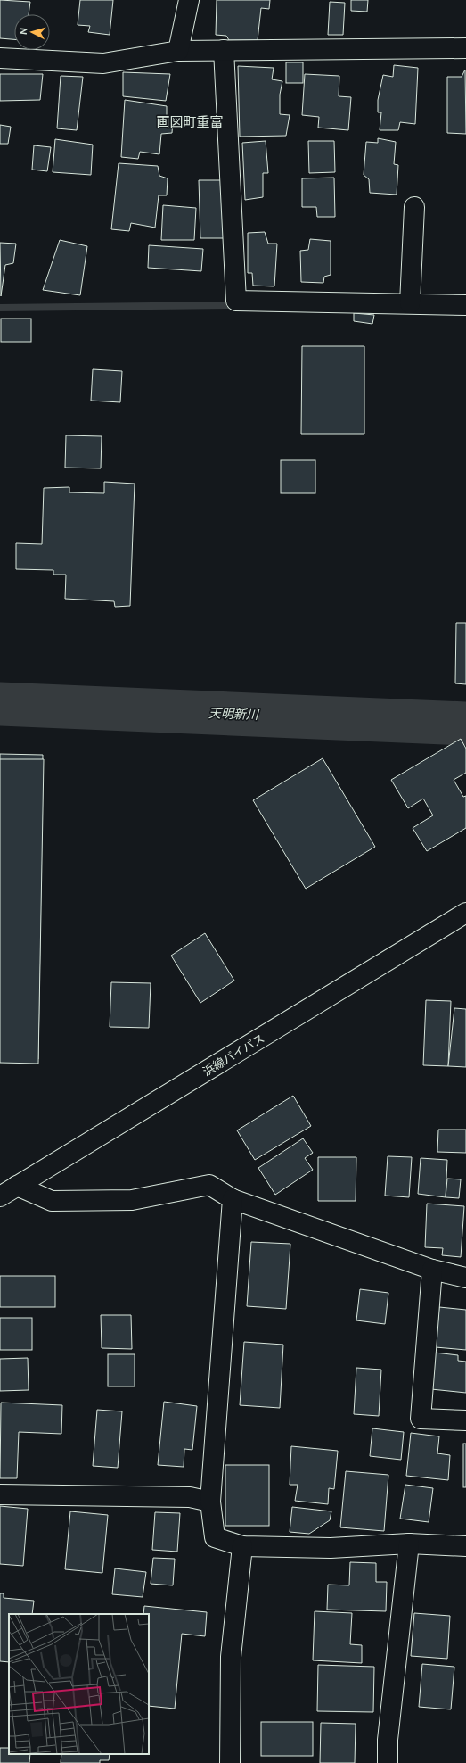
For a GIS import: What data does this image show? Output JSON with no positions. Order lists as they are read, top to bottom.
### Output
{
  "streets": {
    "main road": ["浜線バイパス"]
  },
  "districts": ["画図町重富"],
  "water": ["天明新川"],
  "north": "left"
}
